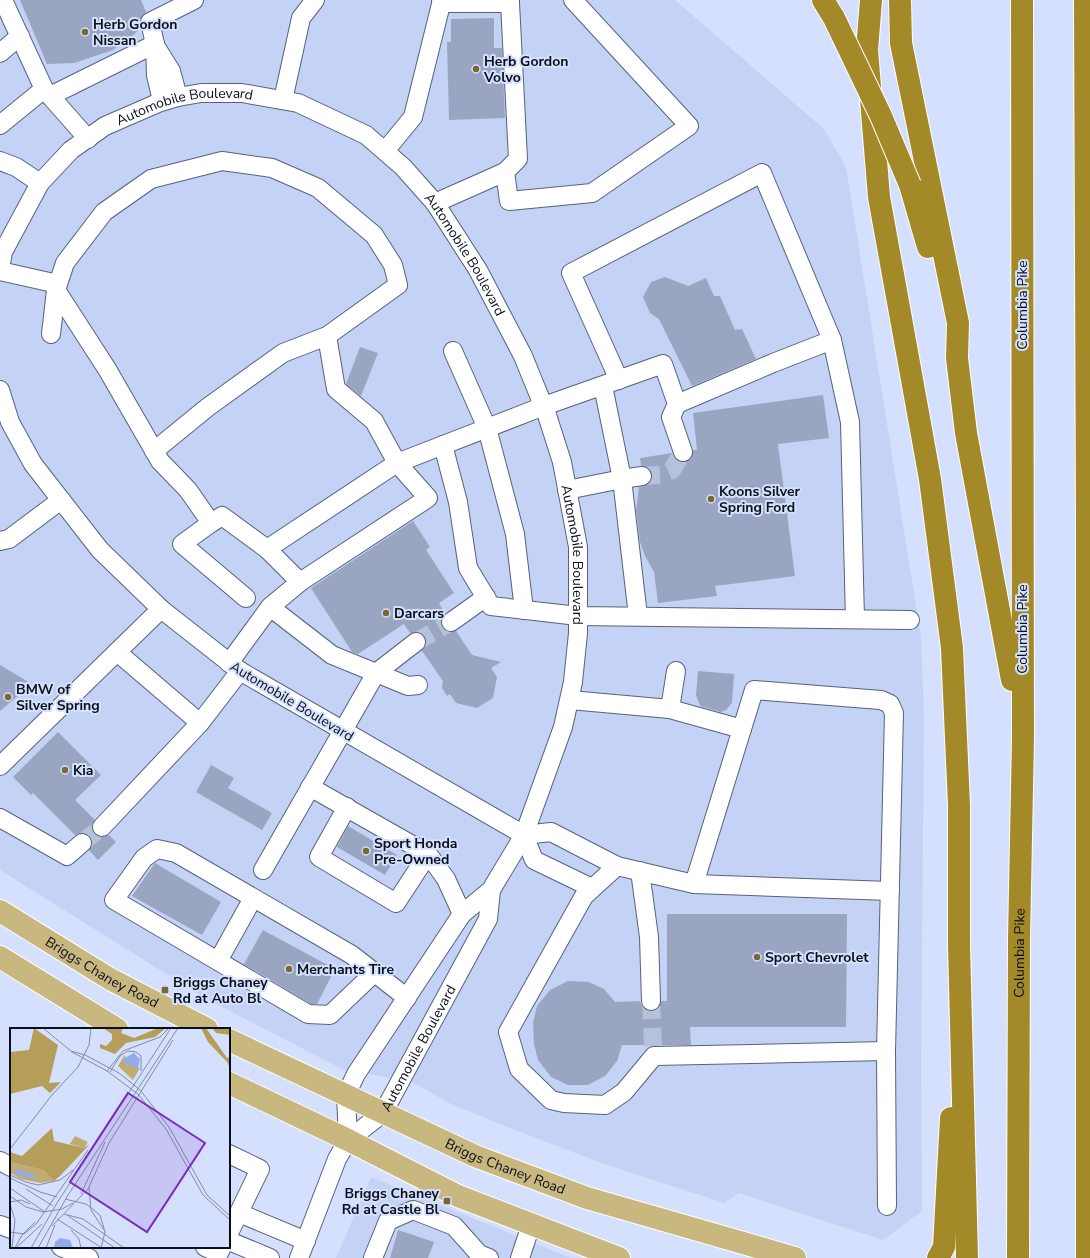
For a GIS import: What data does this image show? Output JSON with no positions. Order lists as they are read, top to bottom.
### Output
{
  "streets": {
    "highway": ["Columbia Pike"],
    "main road": ["Briggs Chaney Road"],
    "street": ["Automobile Boulevard"]
  },
  "crossings": [
    ["Automobile Boulevard", "Briggs Chaney Road"]
  ],
  "places": {
    "other": [
      "Herb Gordon Nissan",
      "Herb Gordon Volvo",
      "Koons Silver Spring Ford",
      "Darcars",
      "BMW of Silver Spring",
      "Kia",
      "Sport Honda Pre-Owned",
      "Sport Chevrolet",
      "Merchants Tire"
    ],
    "transit": ["Briggs Chaney Rd at Auto Bl", "Briggs Chaney Rd at Castle Bl"]
  }
}
